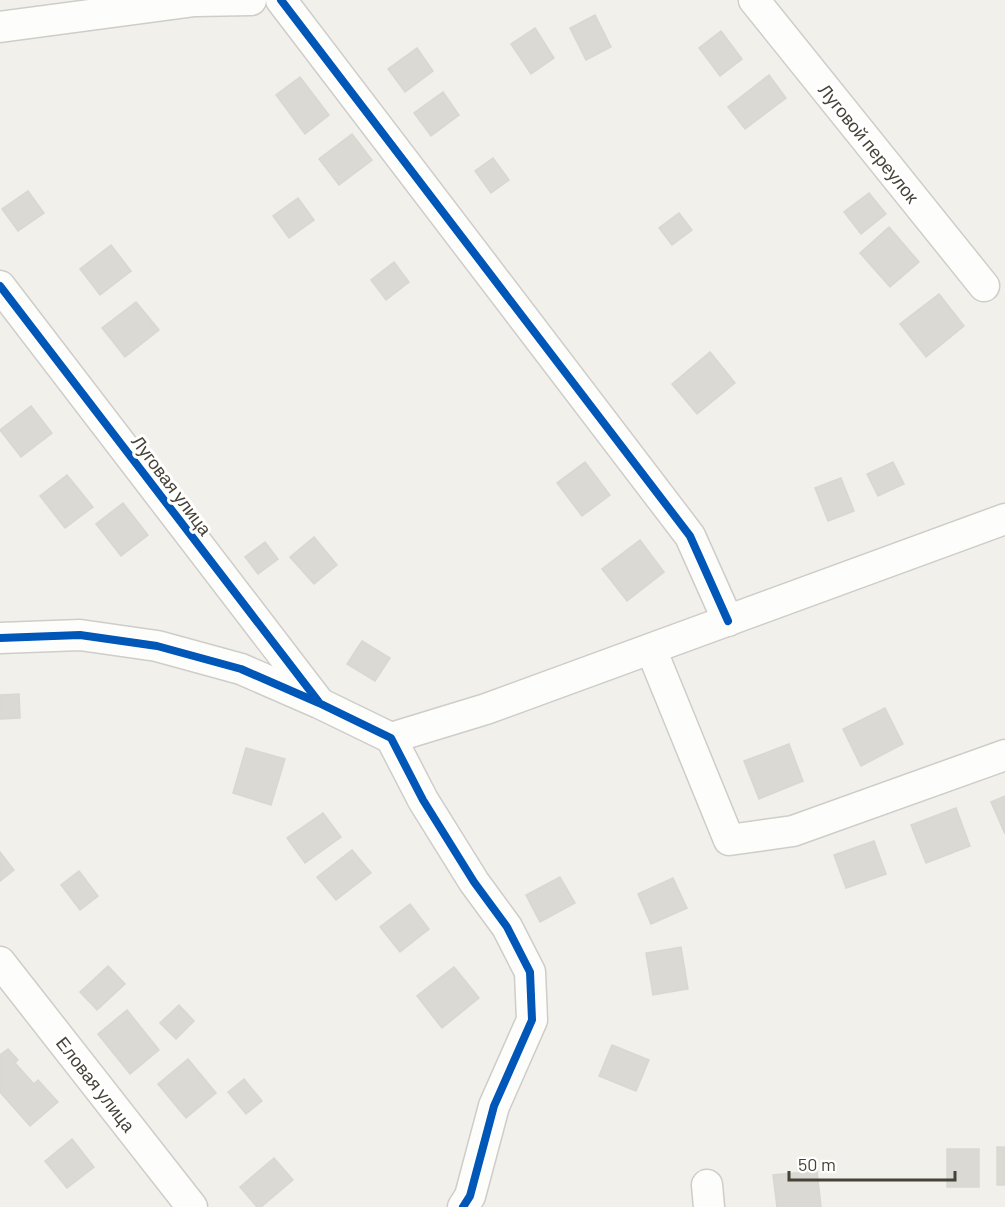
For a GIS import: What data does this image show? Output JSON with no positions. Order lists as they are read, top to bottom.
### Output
{
  "streets": {
    "street": ["Луговой переулок", "Луговая улица", "Еловая улица"]
  },
  "scale_bar": "50 m"
}
